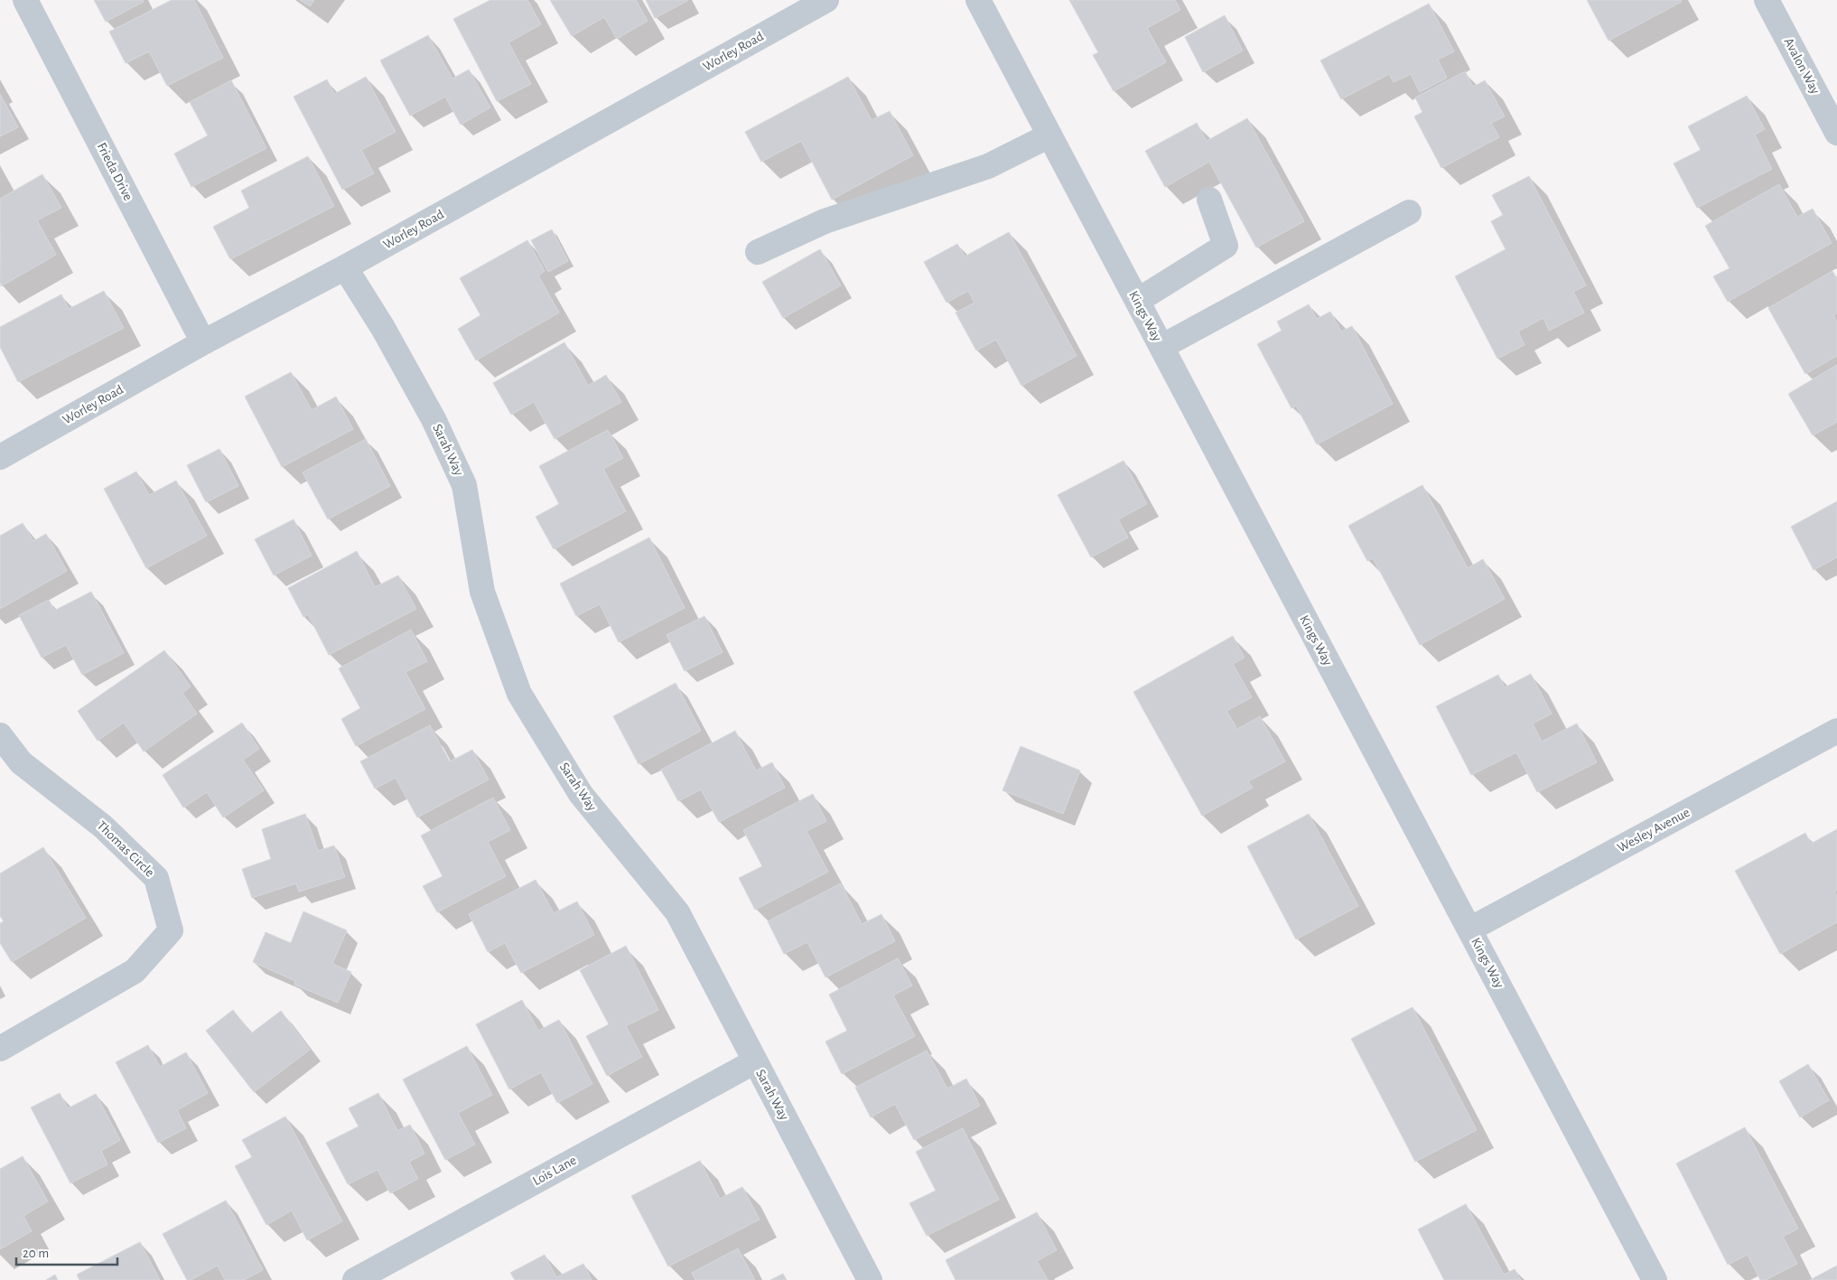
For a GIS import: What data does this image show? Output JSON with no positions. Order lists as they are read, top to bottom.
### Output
{
  "streets": {
    "street": [
      "Worley Road",
      "Avalon Way",
      "Frieda Drive",
      "Kings Way",
      "Sarah Way",
      "Wesley Avenue",
      "Thomas Circle",
      "Lois Lane"
    ]
  },
  "crossings": [
    ["Worley Road", "Frieda Drive"],
    ["Worley Road", "Sarah Way"],
    ["Kings Way", "Wesley Avenue"],
    ["Sarah Way", "Lois Lane"]
  ],
  "scale_bar": "20 m"
}
